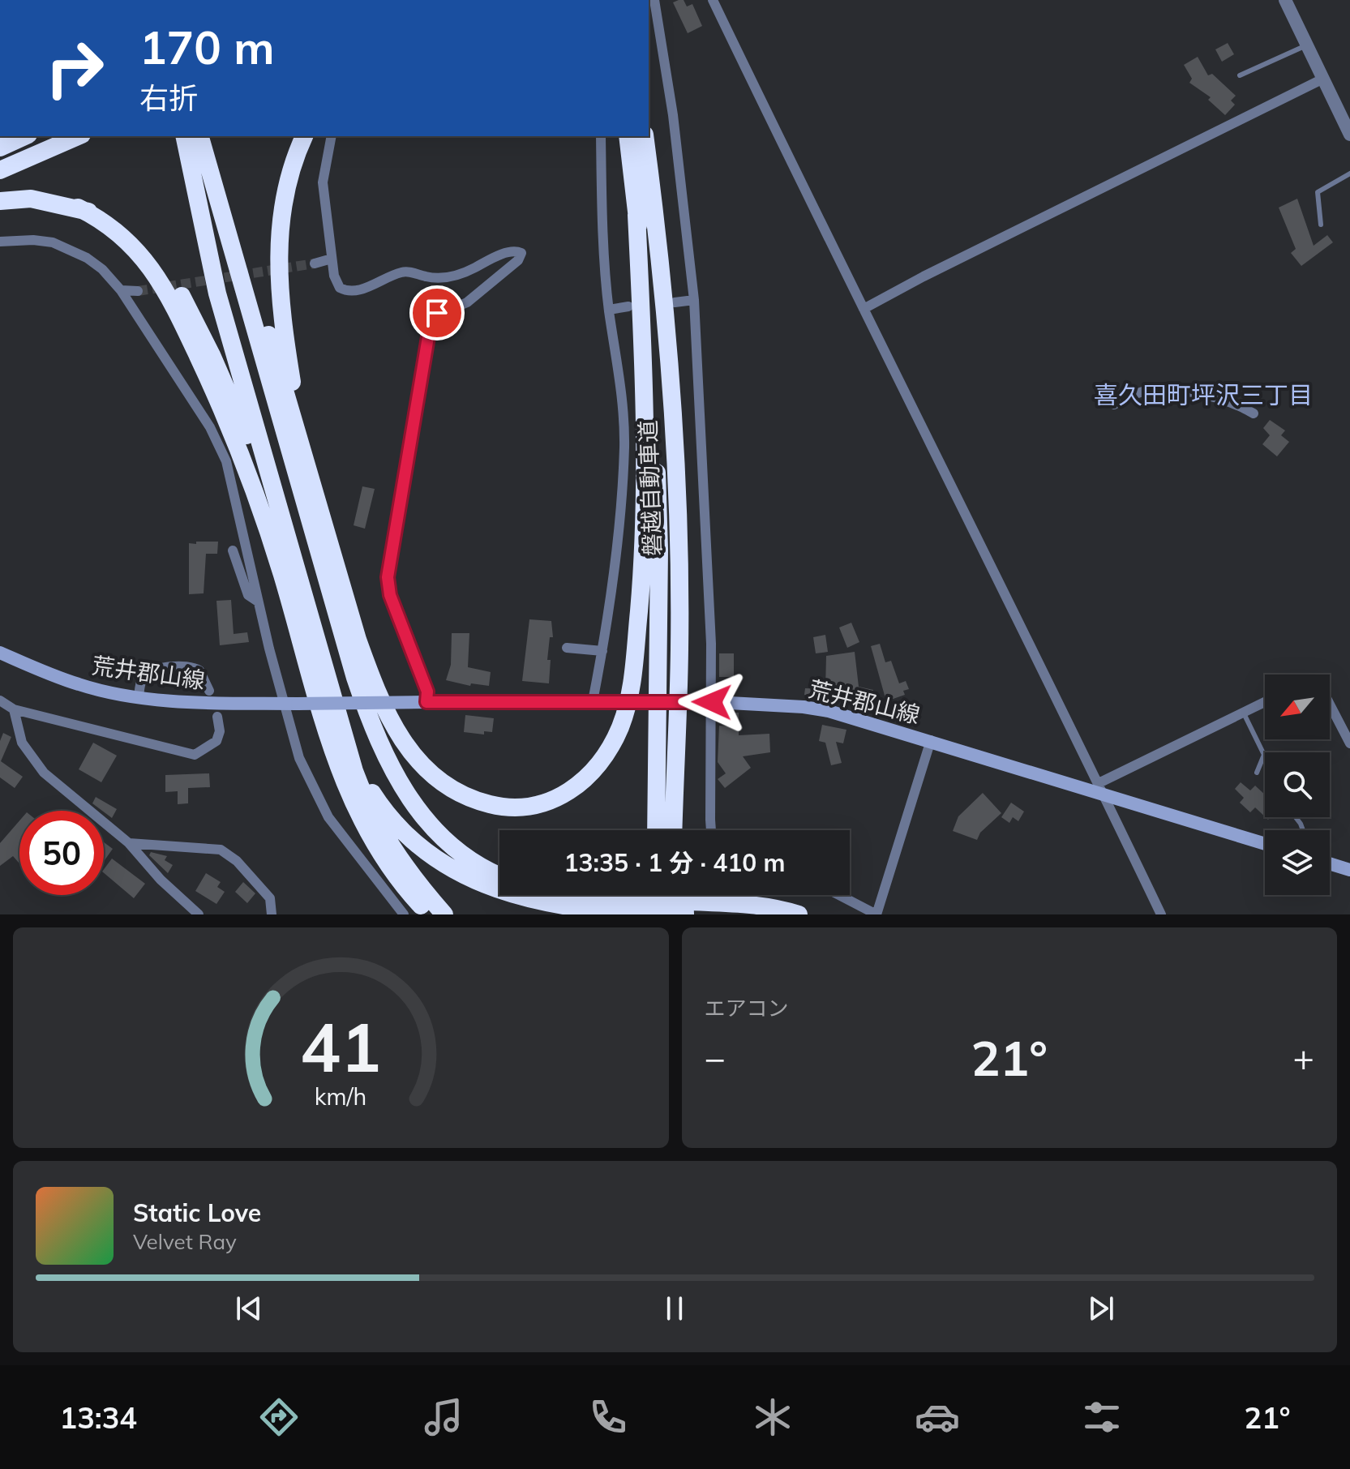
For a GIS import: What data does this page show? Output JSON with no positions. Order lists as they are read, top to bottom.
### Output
{
  "streets": {
    "highway": ["磐越自動車道"],
    "main road": ["荒井郡山線"]
  },
  "districts": ["喜久田町坪沢三丁目"],
  "north": "bottom left",
  "page": {
    "turn": ["170 m", "右折"],
    "limit": "50",
    "trip": "13:35 · 1 分 · 410 m",
    "tile": "エアコン",
    "heat": ["−", "21°", "+"],
    "song": ["Static Love", "Velvet Ray"],
    "tabs": ["13:34", "21°"],
    "gauge": ["41", "km/h"]
  }
}
